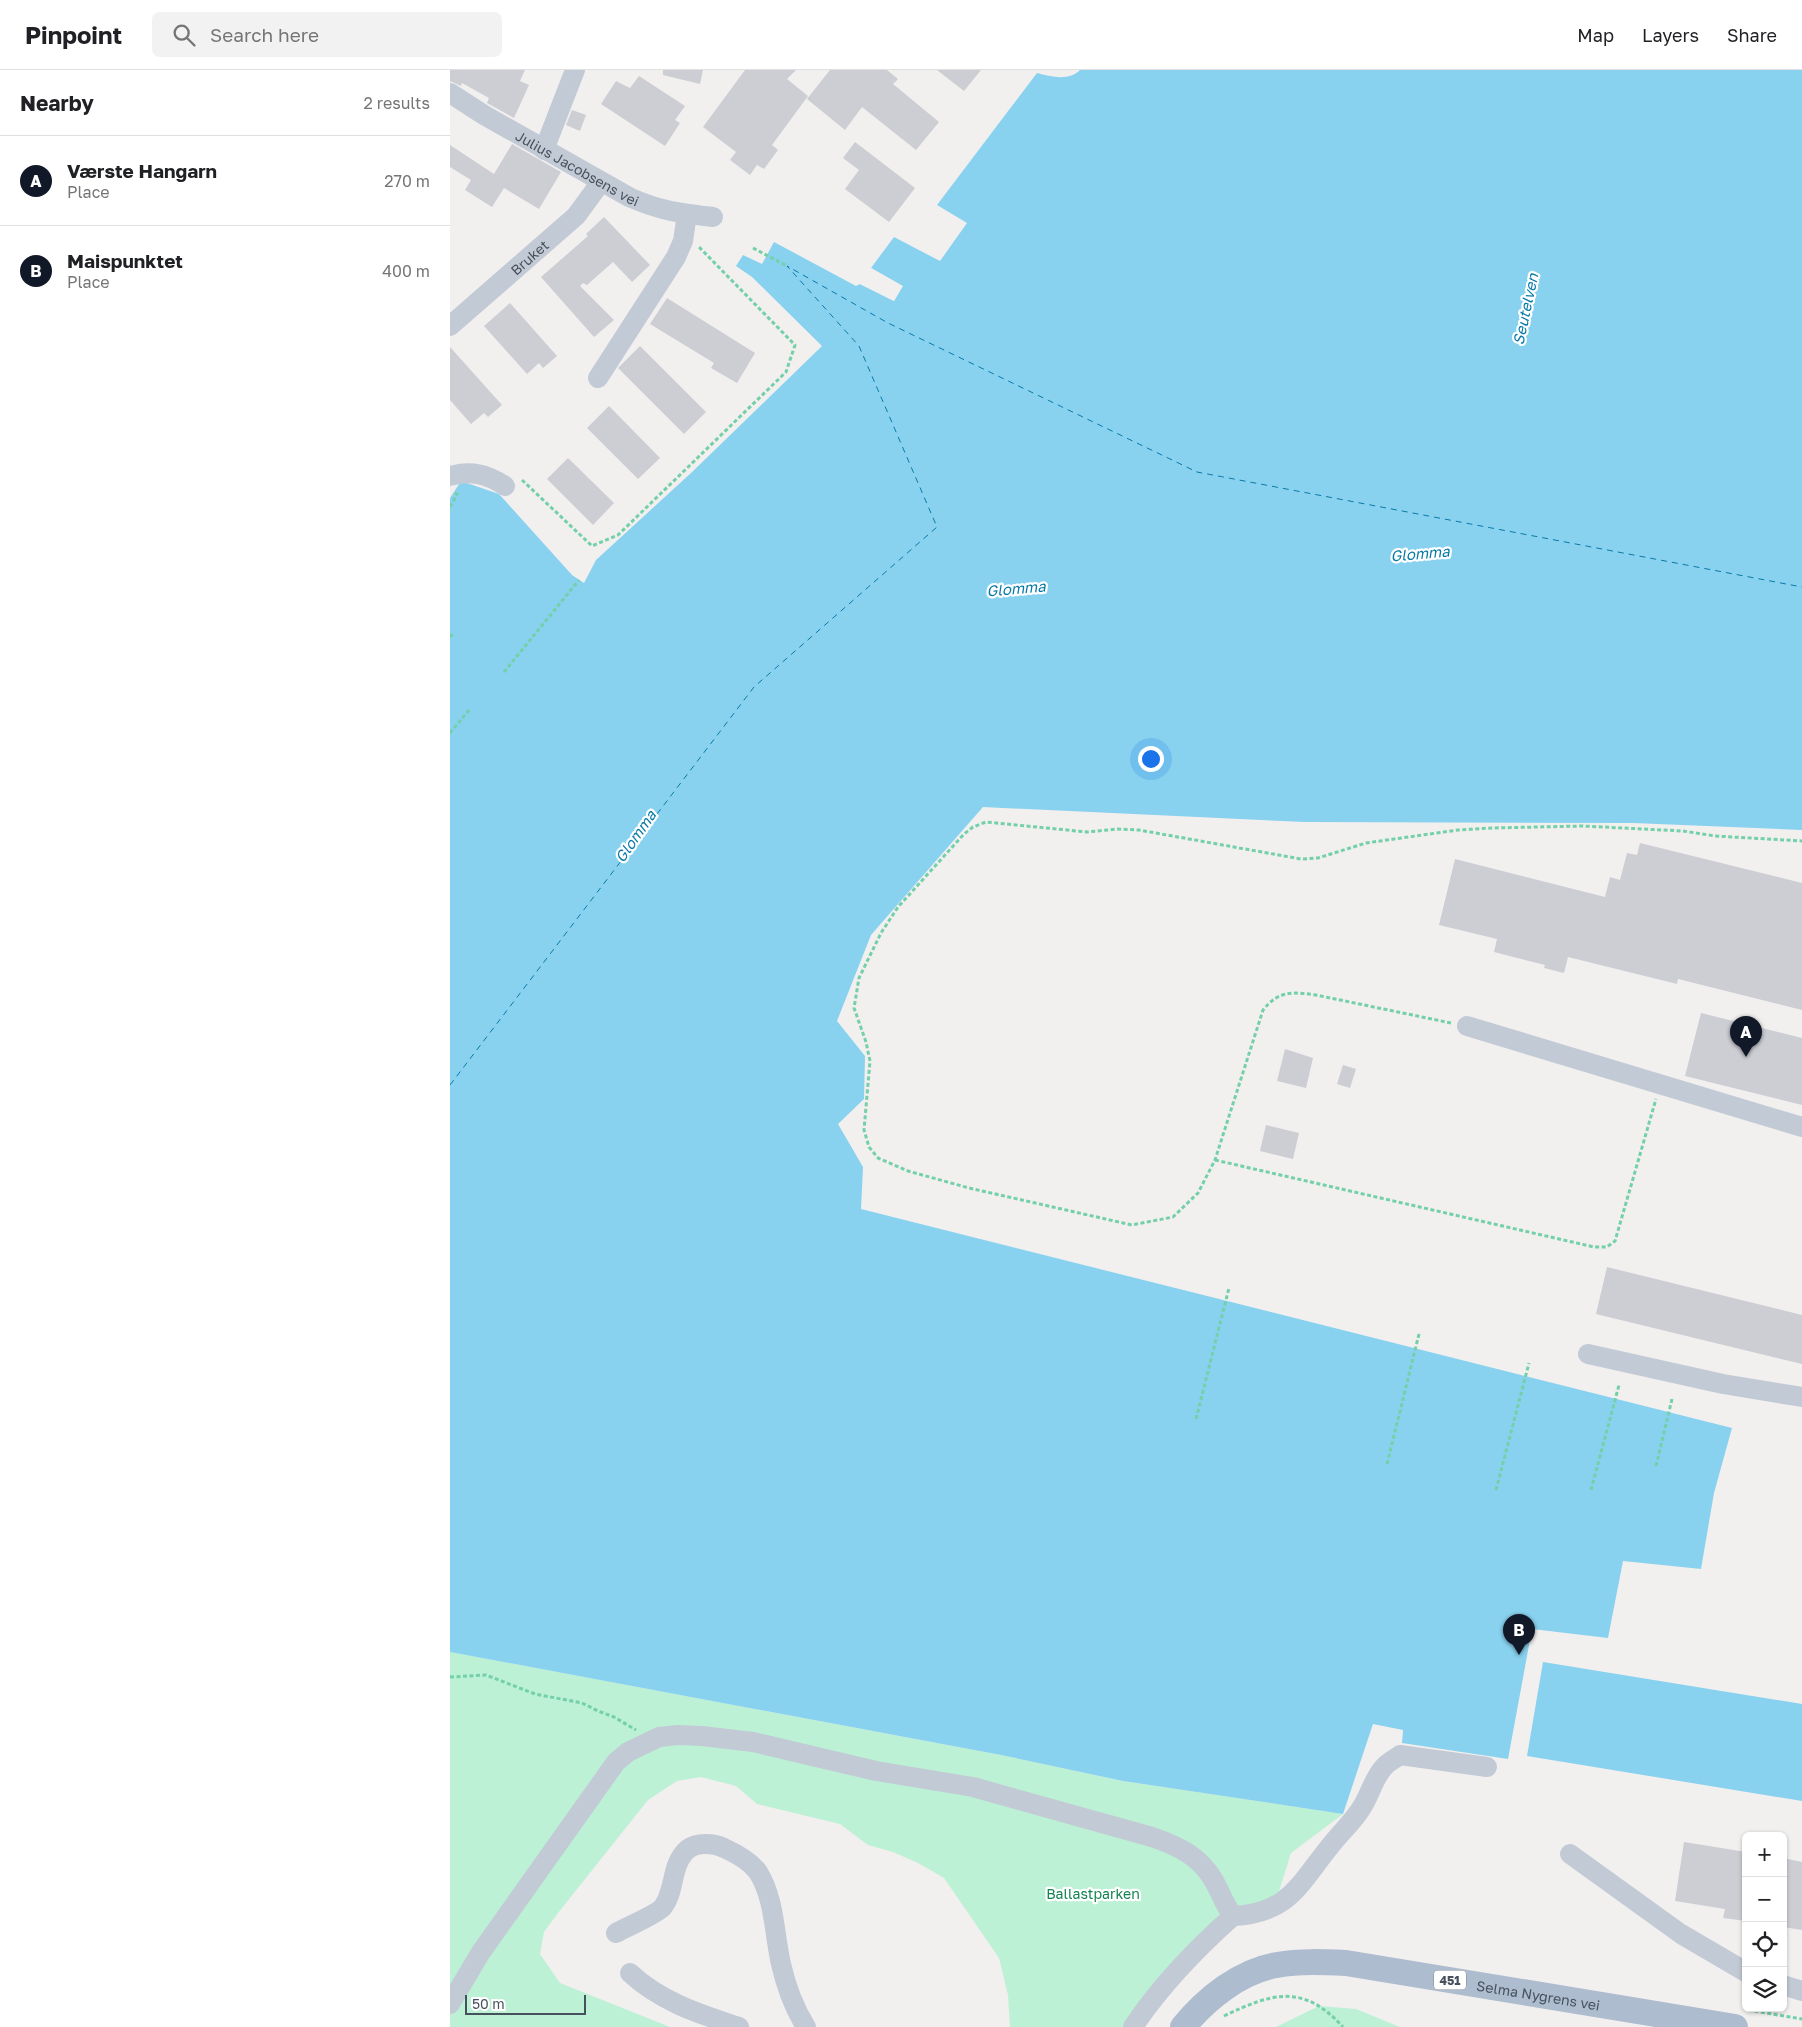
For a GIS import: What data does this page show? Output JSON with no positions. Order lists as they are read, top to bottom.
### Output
{
  "streets": {
    "main road": ["451", "Selma Nygrens vei"],
    "street": ["Julius Jacobsens vei", "Bruket"]
  },
  "crossings": [
    ["Julius Jacobsens vei", "Bruket"]
  ],
  "water": ["Seutelven", "Glomma"],
  "parks": ["Ballastparken"],
  "scale_bar": "50 m",
  "page": {
    "header": "Pinpoint",
    "search": "Search here",
    "nav": ["Map", "Layers", "Share"],
    "heading": ["Nearby", "2 results"],
    "list": [
      {
        "mark": "A",
        "name": "Værste Hangarn",
        "note": "Place",
        "value": "270 m"
      },
      {
        "mark": "B",
        "name": "Maispunktet",
        "note": "Place",
        "value": "400 m"
      }
    ],
    "pins": ["A", "B"],
    "map_buttons": ["+", "−"],
    "scale": "50 m"
  }
}
